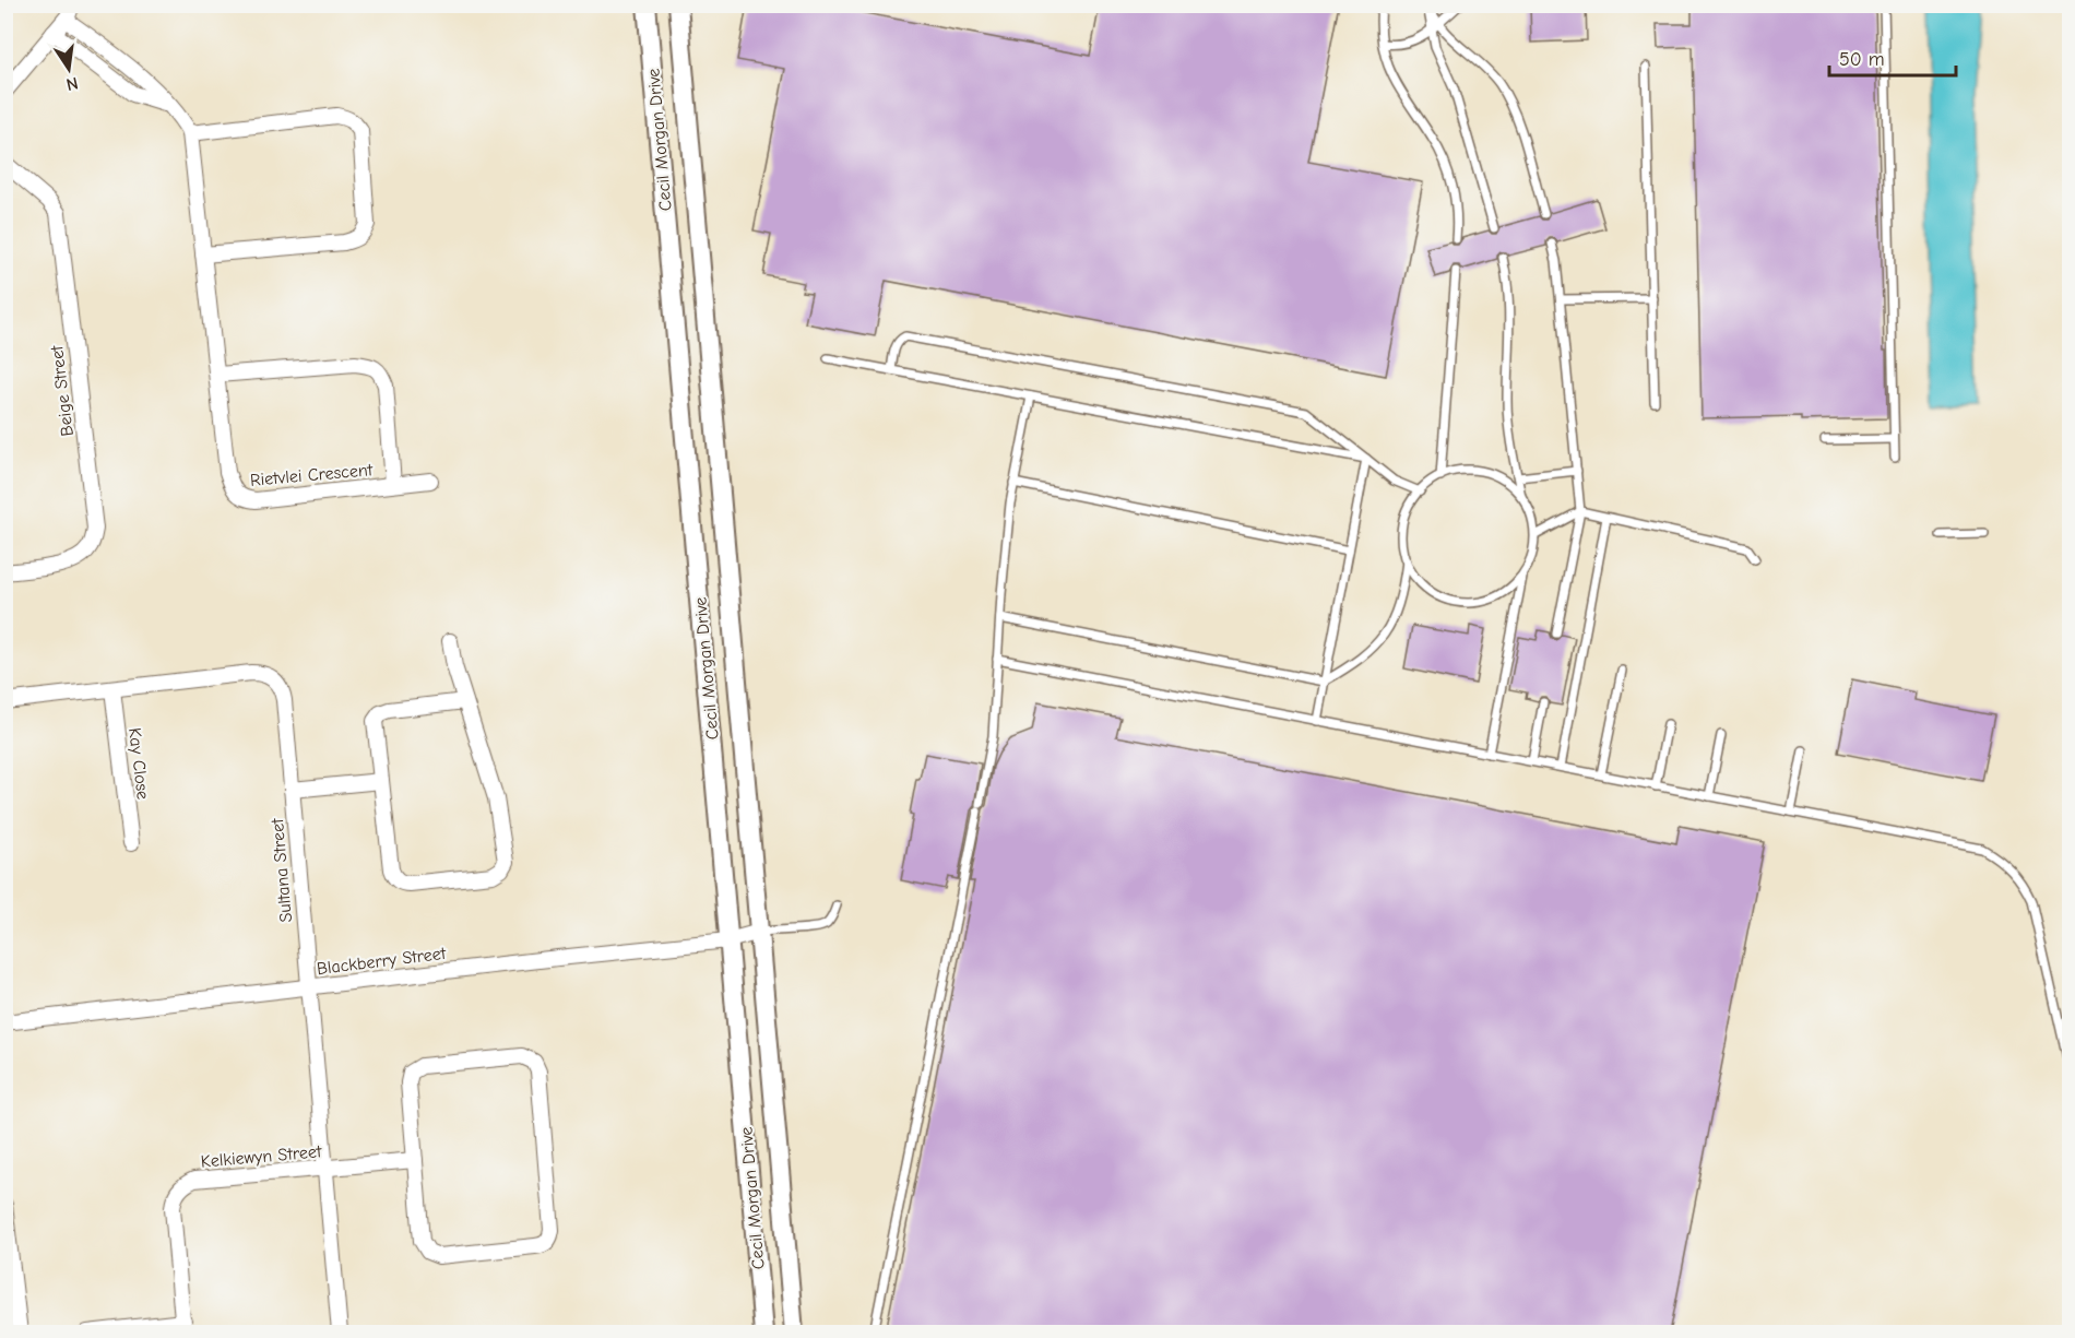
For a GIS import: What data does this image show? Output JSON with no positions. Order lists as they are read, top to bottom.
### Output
{
  "streets": {
    "street": [
      "Cecil Morgan Drive",
      "Beige Street",
      "Rietvlei Crescent",
      "Kay Close",
      "Sultana Street",
      "Blackberry Street",
      "Kelkiewyn Street"
    ]
  },
  "crossings": [
    ["Cecil Morgan Drive", "Blackberry Street"],
    ["Kay Close", "Sultana Street"],
    ["Sultana Street", "Blackberry Street"],
    ["Sultana Street", "Kelkiewyn Street"]
  ],
  "scale_bar": "50 m",
  "north": "bottom"
}
